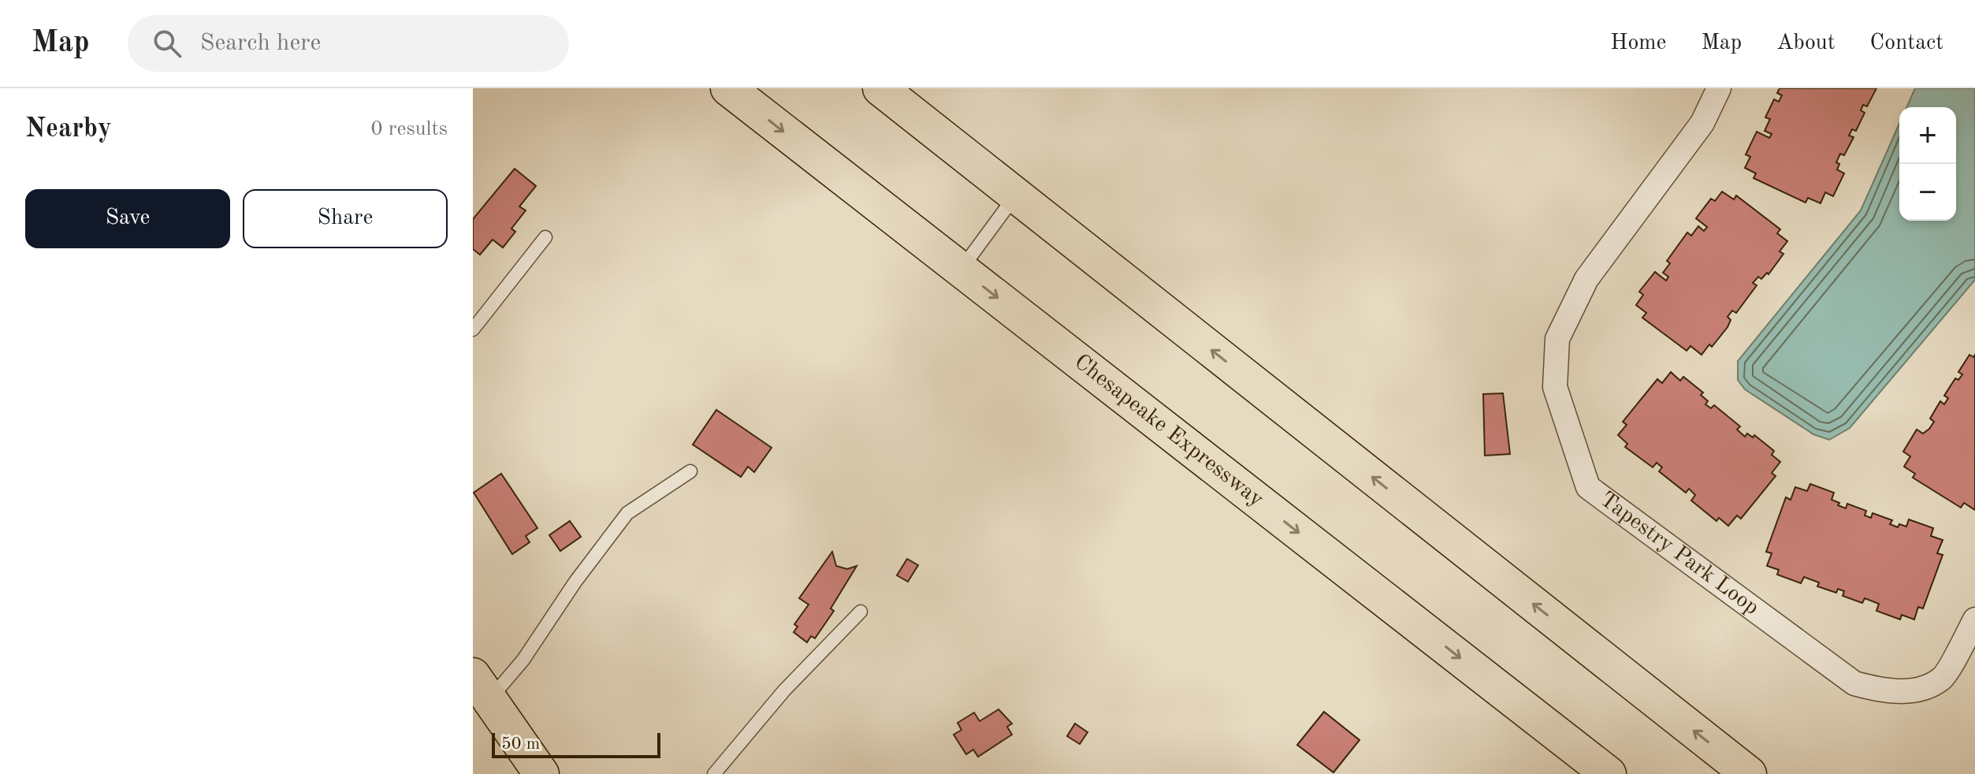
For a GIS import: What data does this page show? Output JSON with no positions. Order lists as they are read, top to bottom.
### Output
{
  "streets": {
    "main road": ["Chesapeake Expressway"],
    "street": ["Tapestry Park Loop"]
  },
  "scale_bar": "50 m",
  "page": {
    "header": "Map",
    "search": "Search here",
    "nav": [
      "Home",
      "Map",
      "About",
      "Contact"
    ],
    "heading": ["Nearby", "0 results"],
    "map_buttons": ["+", "−"],
    "buttons": ["Save", "Share"],
    "scale": "50 m"
  }
}
